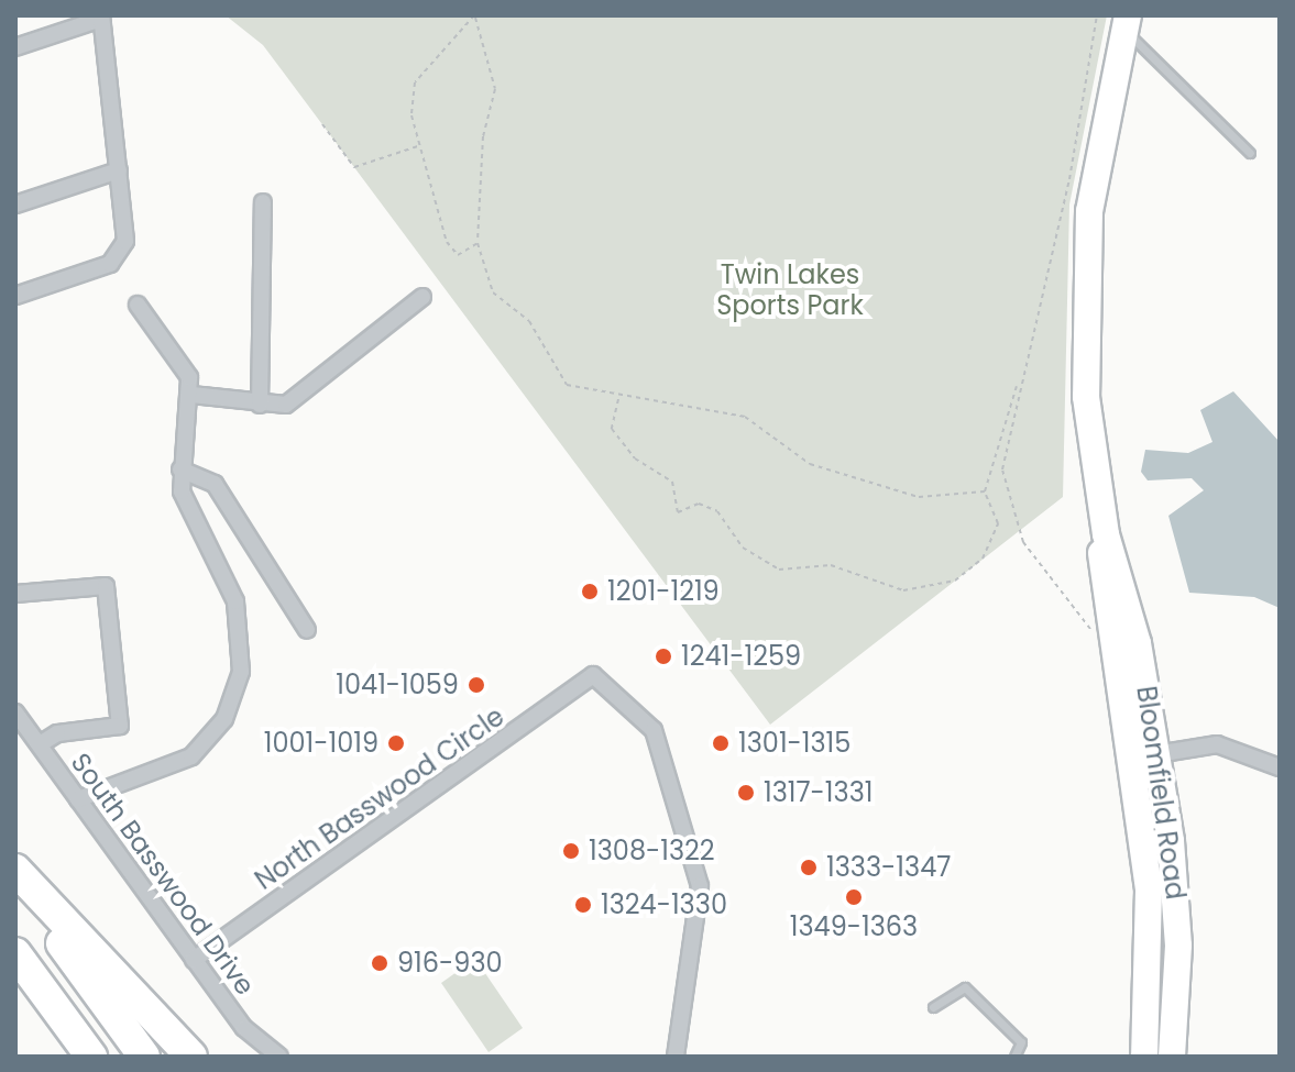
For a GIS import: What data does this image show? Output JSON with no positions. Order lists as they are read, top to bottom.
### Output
{
  "streets": {
    "main road": ["Bloomfield Road"],
    "street": ["North Basswood Circle", "South Basswood Drive"]
  },
  "crossings": [
    ["North Basswood Circle", "South Basswood Drive"]
  ],
  "parks": ["Twin Lakes Sports Park"],
  "places": [
    "1201-1219",
    "1241-1259",
    "1041-1059",
    "1001-1019",
    "1301-1315",
    "1317-1331",
    "1308-1322",
    "1333-1347",
    "1349-1363",
    "1324-1330",
    "916-930"
  ]
}
